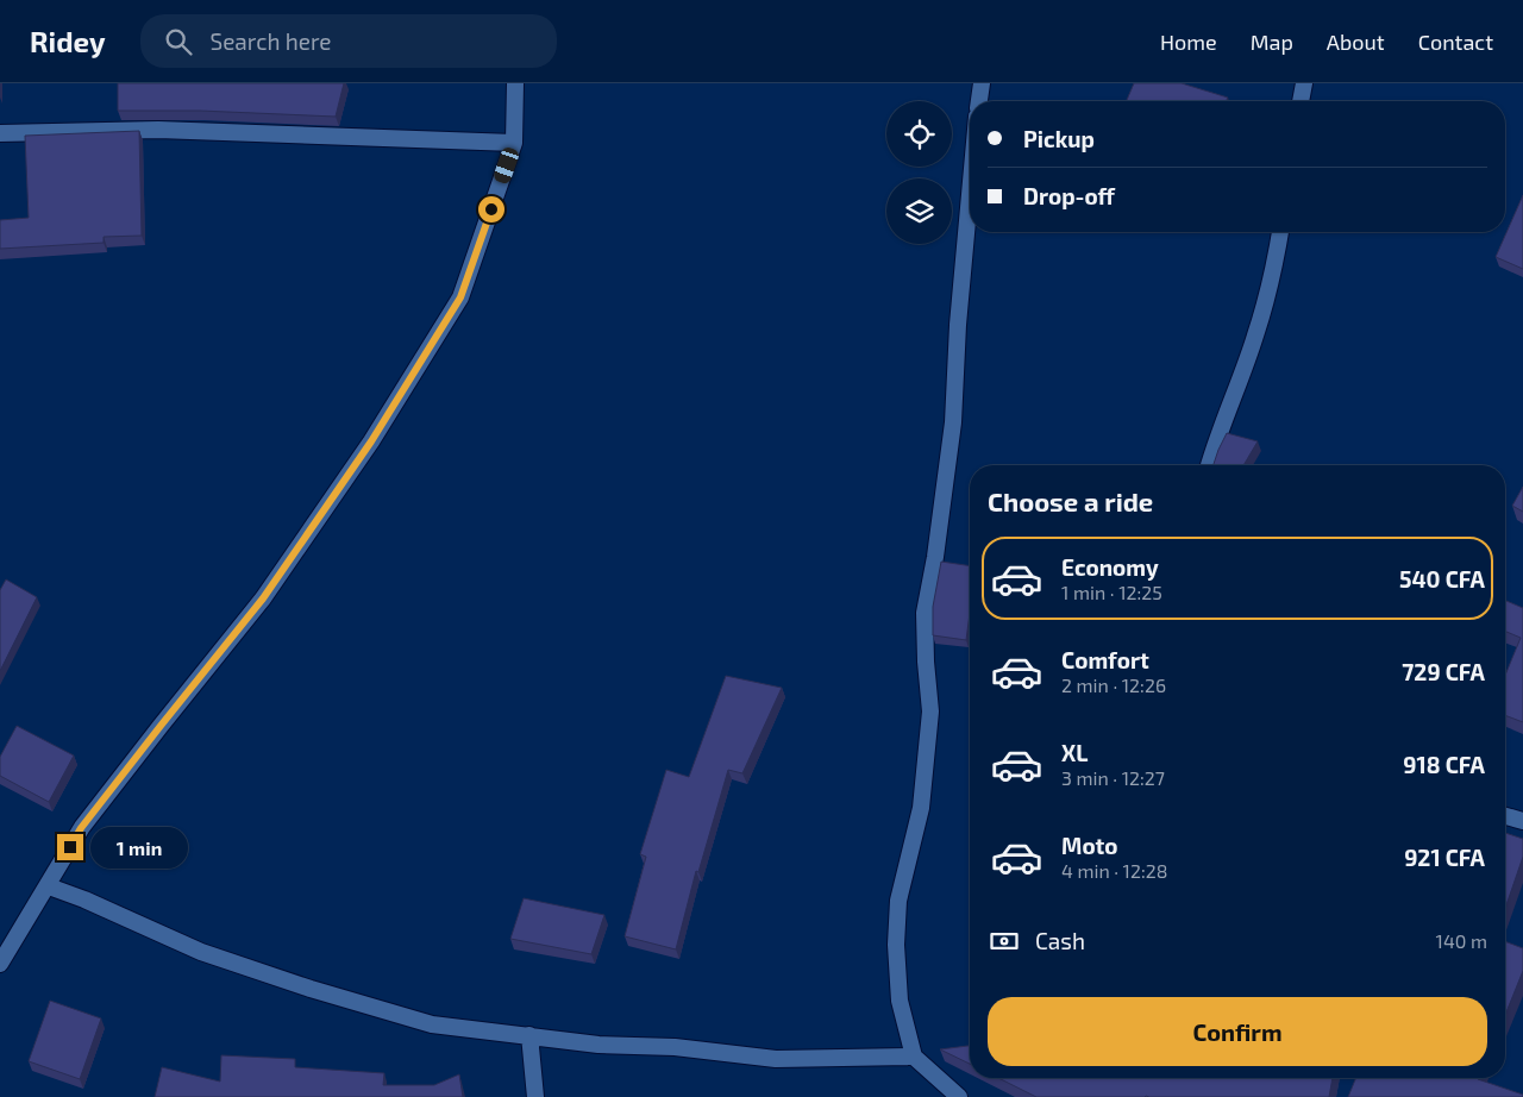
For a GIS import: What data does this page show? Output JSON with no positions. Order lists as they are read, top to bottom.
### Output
{
  "page": {
    "header": "Ridey",
    "search": "Search here",
    "nav": [
      "Home",
      "Map",
      "About",
      "Contact"
    ],
    "banner": ["Pickup", "Drop-off"],
    "heading": "Choose a ride",
    "list": [
      {
        "name": "Economy",
        "note": "1 min · 12:25",
        "value": "540 CFA"
      },
      {
        "name": "Comfort",
        "note": "2 min · 12:26",
        "value": "729 CFA"
      },
      {
        "name": "XL",
        "note": "3 min · 12:27",
        "value": "918 CFA"
      },
      {
        "name": "Moto",
        "note": "4 min · 12:28",
        "value": "921 CFA"
      }
    ],
    "bubble": "1 min",
    "pay": ["Cash", "140 m"],
    "buttons": "Confirm"
  }
}
